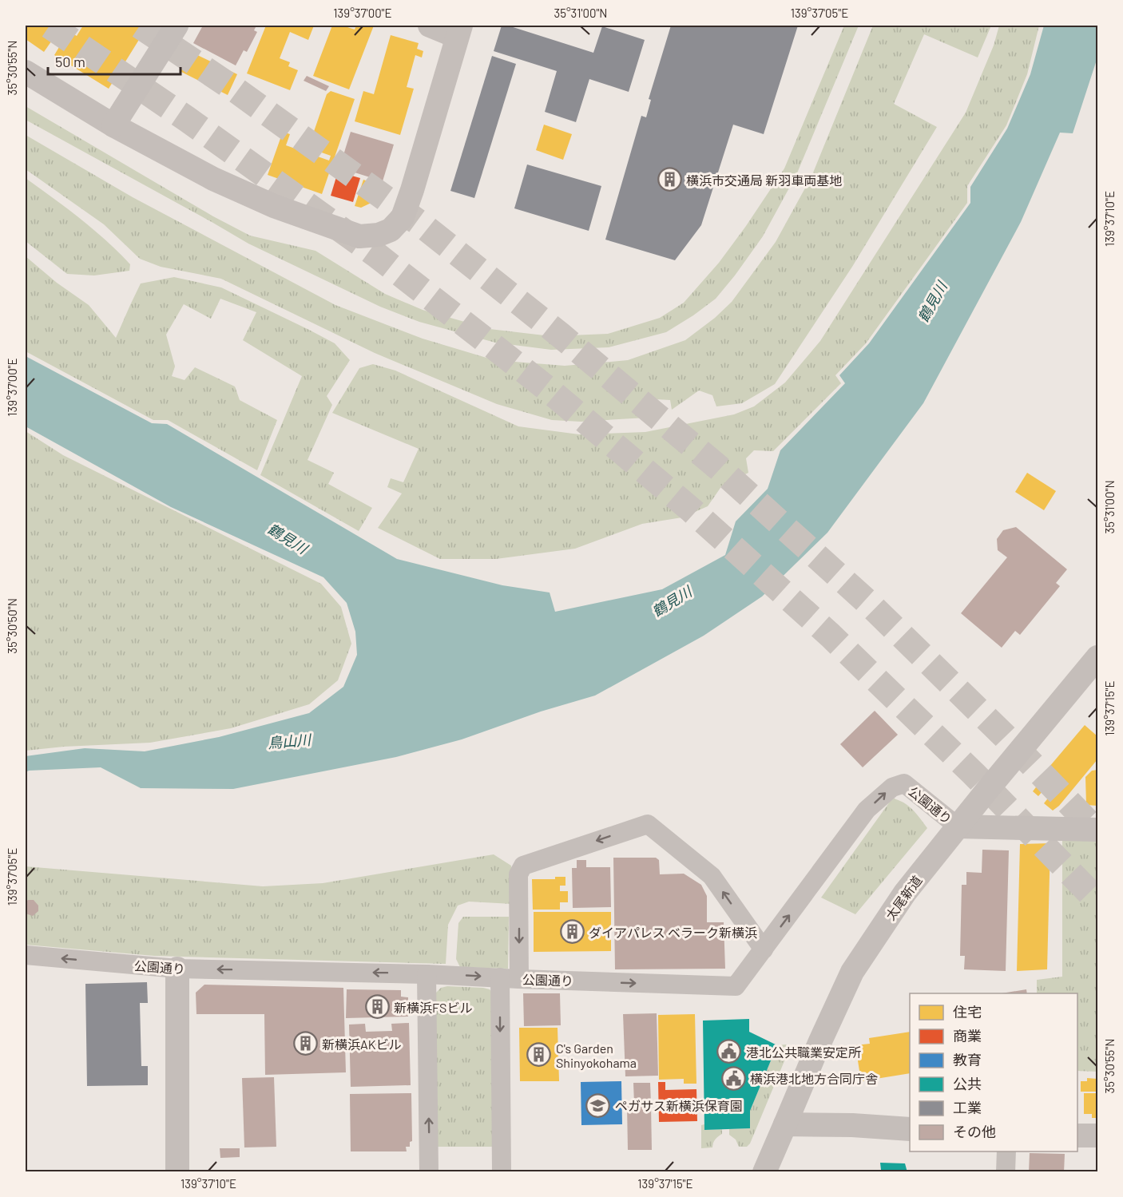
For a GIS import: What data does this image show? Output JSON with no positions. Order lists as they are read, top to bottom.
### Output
{
  "streets": {
    "street": ["公園通り", "太尾新道"]
  },
  "crossings": [
    ["公園通り", "太尾新道"]
  ],
  "water": ["鶴見川", "鳥山川"],
  "places": {
    "building": [
      "横浜市交通局 新羽車両基地",
      "ダイアパレス ベラーク新横浜",
      "新横浜FSビル",
      "新横浜AKビル",
      "C's Garden Shinyokohama"
    ],
    "public building": ["港北公共職業安定所", "横浜港北地方合同庁舎"],
    "school or university": ["ペガサス新横浜保育園"]
  },
  "legend": [
    "住宅",
    "商業",
    "教育",
    "公共",
    "工業",
    "その他"
  ],
  "scale_bar": "50 m",
  "coordinates": [
    "139°37'00\"E",
    "35°31'00\"N",
    "139°37'05\"E",
    "35°30'55\"N",
    "139°37'10\"E",
    "35°30'50\"N",
    "139°37'15\"E"
  ]
}
